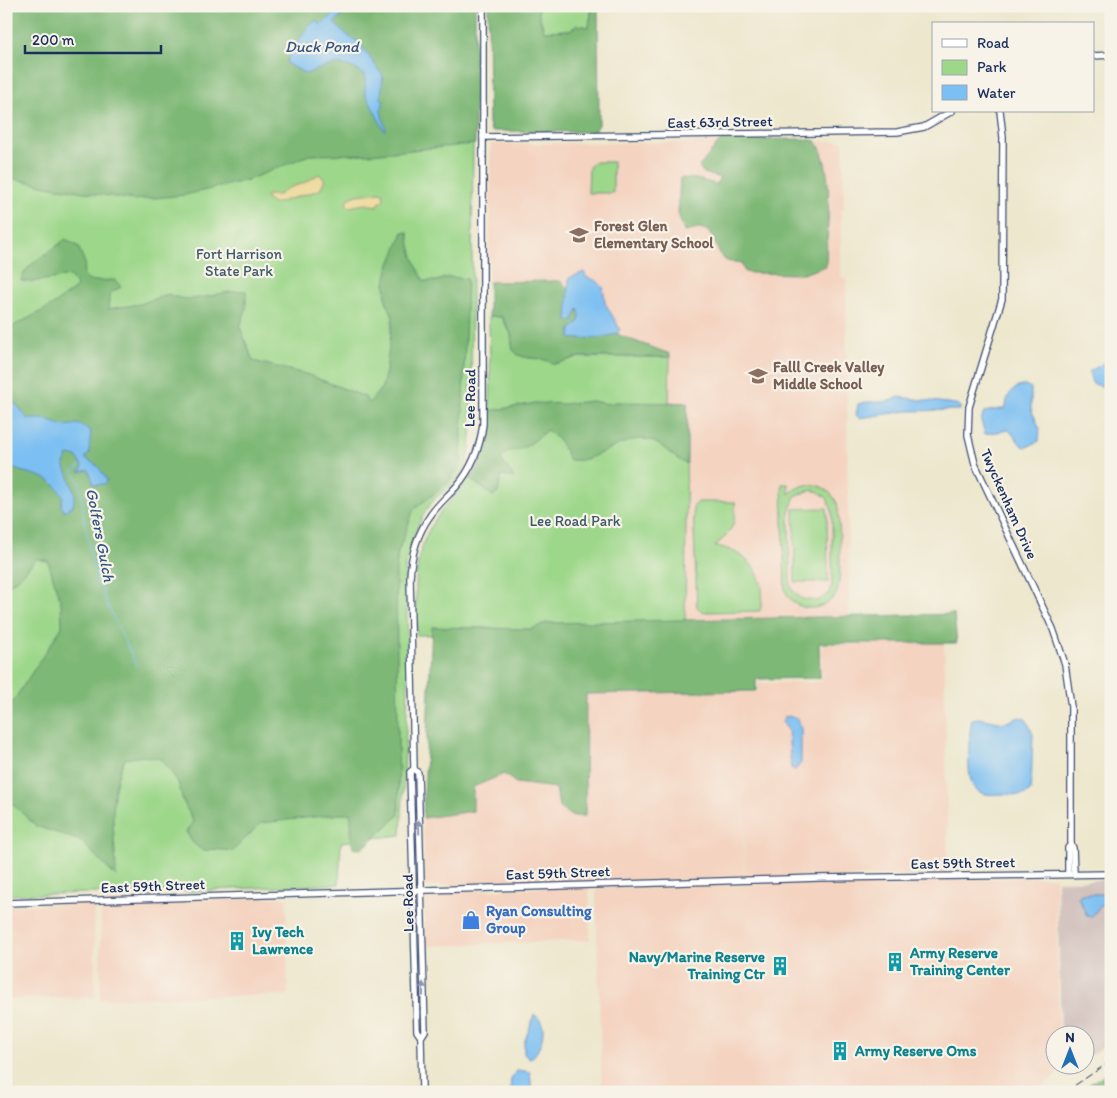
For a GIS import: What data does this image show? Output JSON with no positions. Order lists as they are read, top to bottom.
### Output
{
  "streets": {
    "street": [
      "East 63rd Street",
      "Lee Road",
      "Twyckenham Drive",
      "East 59th Street"
    ]
  },
  "crossings": [
    ["East 63rd Street", "Lee Road"],
    ["Lee Road", "East 59th Street"],
    ["Twyckenham Drive", "East 59th Street"]
  ],
  "water": ["Duck Pond", "Golfers Gulch"],
  "parks": ["Fort Harrison State Park", "Lee Road Park"],
  "places": {
    "school or university": ["Forest Glen Elementary School", "Falll Creek Valley Middle School"],
    "shop": ["Ryan Consulting Group"],
    "building": [
      "Ivy Tech Lawrence",
      "Army Reserve Training Center",
      "Navy/Marine Reserve Training Ctr",
      "Army Reserve Oms"
    ]
  },
  "legend": ["Road", "Park", "Water"],
  "scale_bar": "200 m",
  "north": "top"
}
